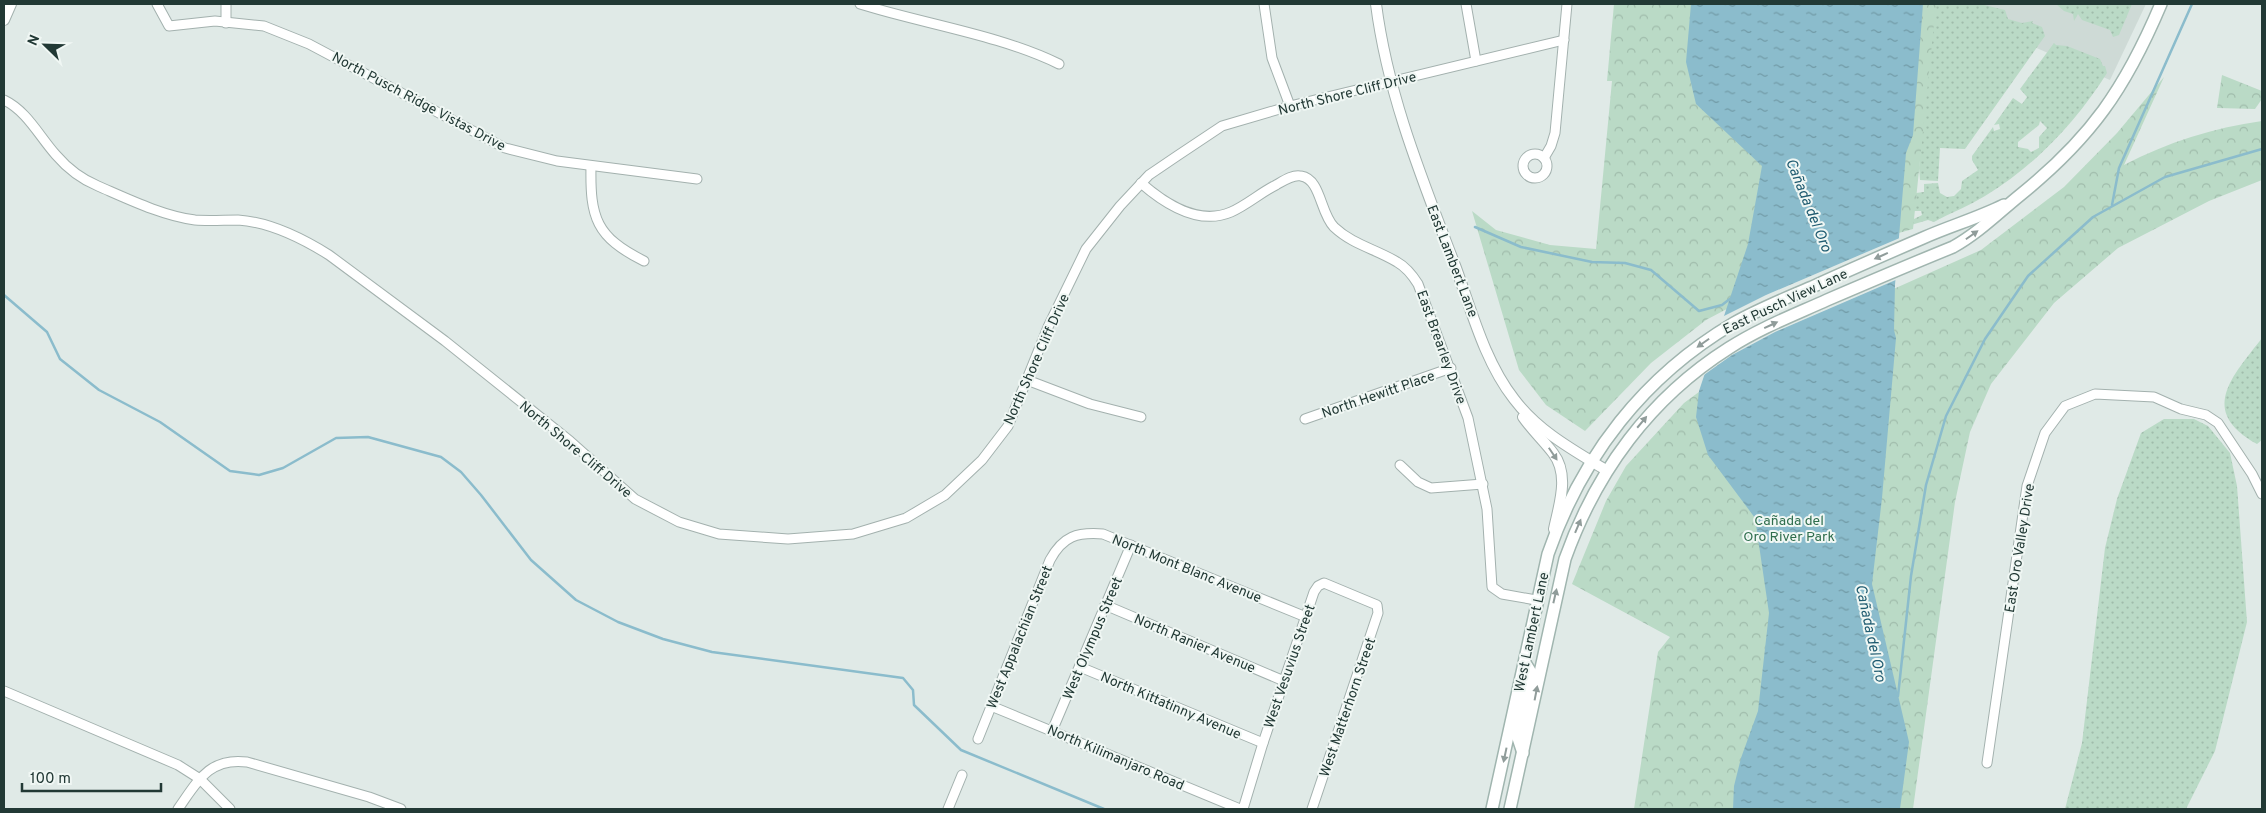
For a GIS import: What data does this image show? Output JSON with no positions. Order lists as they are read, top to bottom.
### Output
{
  "streets": {
    "main road": ["East Pusch View Lane", "West Lambert Lane"],
    "street": [
      "North Shore Cliff Drive",
      "North Pusch Ridge Vistas Drive",
      "East Lambert Lane",
      "East Brearley Drive",
      "North Hewitt Place",
      "East Oro Valley Drive",
      "North Mont Blanc Avenue",
      "West Appalachian Street",
      "West Olympus Street",
      "North Ranier Avenue",
      "West Vesuvius Street",
      "North Kittatinny Avenue",
      "West Matterhorn Street",
      "North Kilimanjaro Road"
    ]
  },
  "crossings": [
    ["North Shore Cliff Drive", "East Lambert Lane"],
    ["North Shore Cliff Drive", "East Brearley Drive"],
    ["East Lambert Lane", "East Pusch View Lane"],
    ["East Lambert Lane", "West Lambert Lane"],
    ["East Pusch View Lane", "West Lambert Lane"],
    ["East Brearley Drive", "North Hewitt Place"],
    ["East Brearley Drive", "West Lambert Lane"],
    ["North Mont Blanc Avenue", "West Appalachian Street"],
    ["North Mont Blanc Avenue", "West Olympus Street"],
    ["North Mont Blanc Avenue", "West Vesuvius Street"],
    ["West Appalachian Street", "North Kilimanjaro Road"],
    ["West Olympus Street", "North Ranier Avenue"],
    ["West Olympus Street", "North Kittatinny Avenue"],
    ["West Olympus Street", "North Kilimanjaro Road"],
    ["North Ranier Avenue", "West Vesuvius Street"],
    ["West Vesuvius Street", "North Kittatinny Avenue"],
    ["West Vesuvius Street", "West Matterhorn Street"],
    ["West Vesuvius Street", "North Kilimanjaro Road"]
  ],
  "water": ["Cañada del Oro"],
  "parks": ["Cañada del Oro River Park"],
  "scale_bar": "100 m",
  "north": "top left"
}
